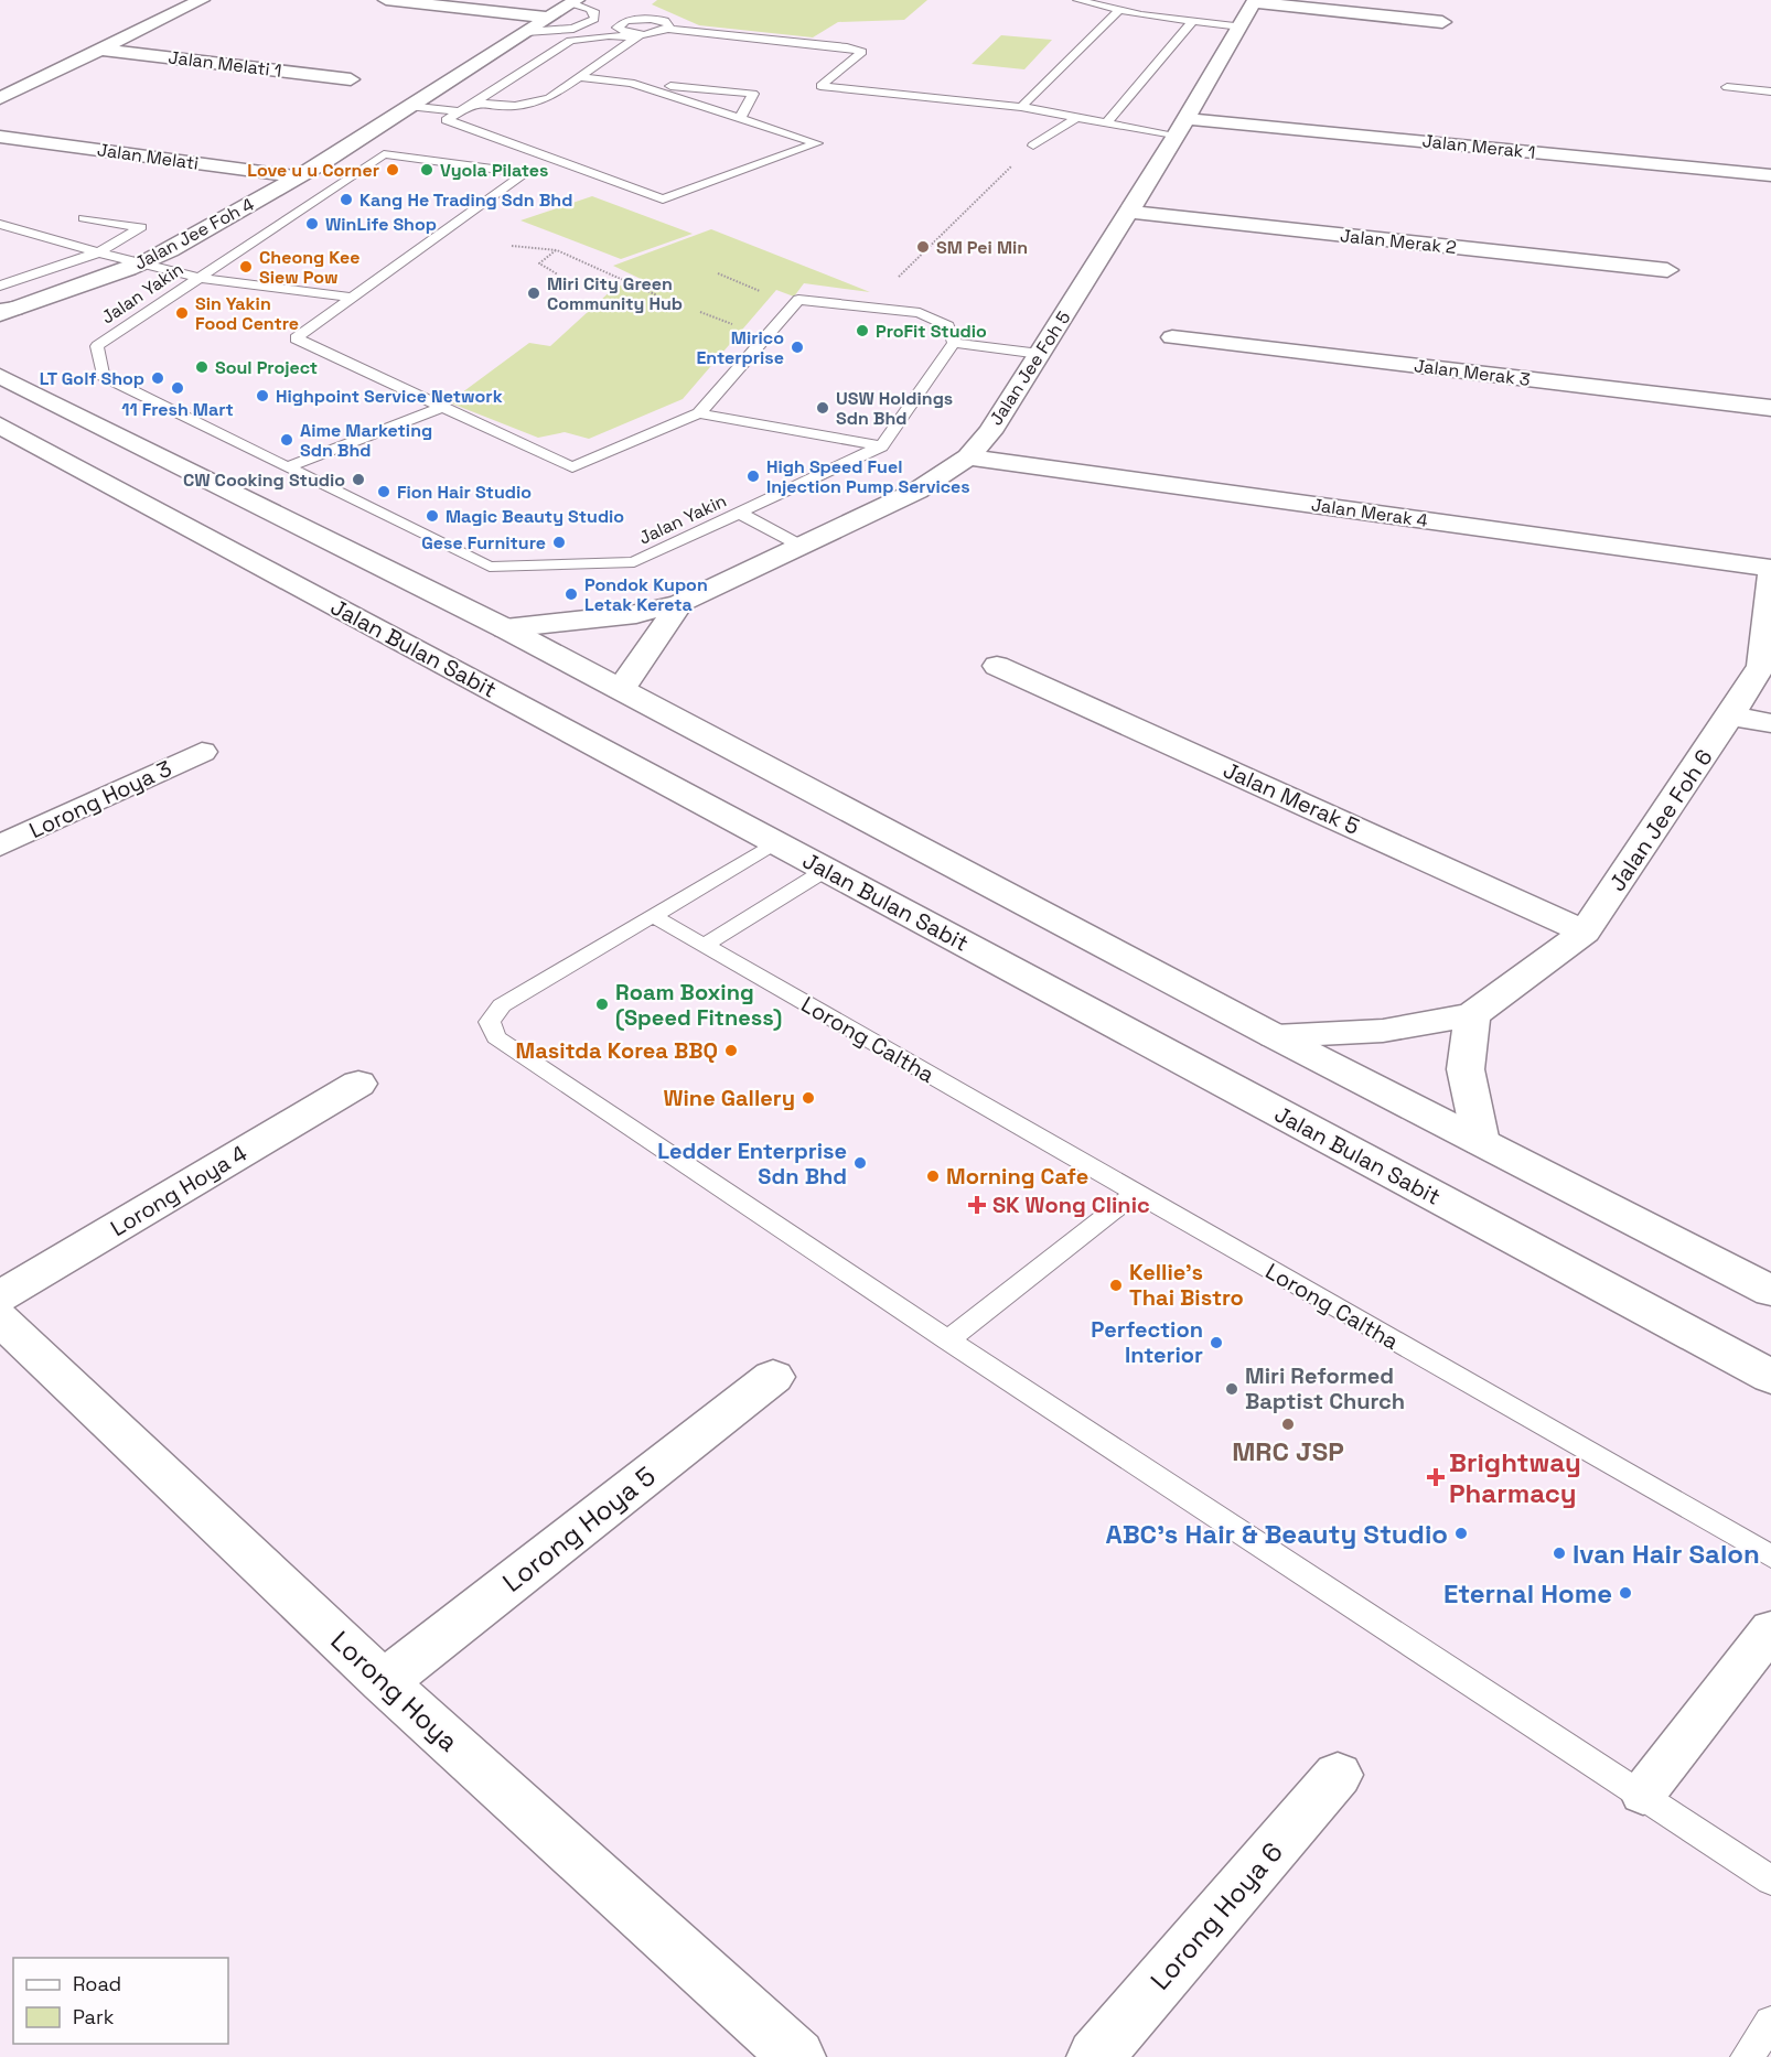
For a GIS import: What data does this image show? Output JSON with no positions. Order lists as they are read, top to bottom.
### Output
{
  "streets": {
    "street": [
      "Jalan Melati 1",
      "Jalan Merak 1",
      "Jalan Melati",
      "Jalan Jee Foh 4",
      "Jalan Merak 2",
      "Jalan Jee Foh 5",
      "Jalan Merak 3",
      "Jalan Merak 4",
      "Jalan Bulan Sabit",
      "Jalan Merak 5",
      "Lorong Hoya 3",
      "Jalan Jee Foh 6",
      "Lorong Hoya 4",
      "Lorong Hoya 5",
      "Lorong Hoya",
      "Lorong Hoya 6"
    ],
    "lane": ["Jalan Yakin", "Lorong Caltha"]
  },
  "crossings": [
    ["Jalan Merak 1", "Jalan Jee Foh 5"],
    ["Jalan Melati", "Jalan Jee Foh 4"],
    ["Jalan Merak 2", "Jalan Jee Foh 5"],
    ["Jalan Jee Foh 5", "Jalan Merak 4"],
    ["Jalan Merak 4", "Jalan Jee Foh 6"],
    ["Jalan Merak 5", "Jalan Jee Foh 6"],
    ["Lorong Hoya 5", "Lorong Hoya"]
  ],
  "places": {
    "other": [
      "Love u u Corner",
      "Vyola Pilates",
      "Kang He Trading Sdn Bhd",
      "WinLife Shop",
      "SM Pei Min",
      "Cheong Kee Siew Pow",
      "Miri City Green Community Hub",
      "Sin Yakin Food Centre",
      "ProFit Studio",
      "Mirico Enterprise",
      "Soul Project",
      "LT Golf Shop",
      "11 Fresh Mart",
      "Highpoint Service Network",
      "USW Holdings Sdn Bhd",
      "Aime Marketing Sdn Bhd",
      "High Speed Fuel Injection Pump Services",
      "CW Cooking Studio",
      "Fion Hair Studio",
      "Magic Beauty Studio",
      "Gese Furniture",
      "Pondok Kupon Letak Kereta",
      "Roam Boxing (Speed Fitness)",
      "Masitda Korea BBQ",
      "Wine Gallery",
      "Ledder Enterprise Sdn Bhd",
      "Morning Cafe",
      "Kellie’s Thai Bistro",
      "Perfection Interior",
      "Miri Reformed Baptist Church",
      "MRC JSP",
      "ABC's Hair & Beauty Studio",
      "Ivan Hair Salon",
      "Eternal Home"
    ],
    "health": ["SK Wong Clinic", "Brightway Pharmacy"]
  },
  "legend": ["Road", "Park"]
}
